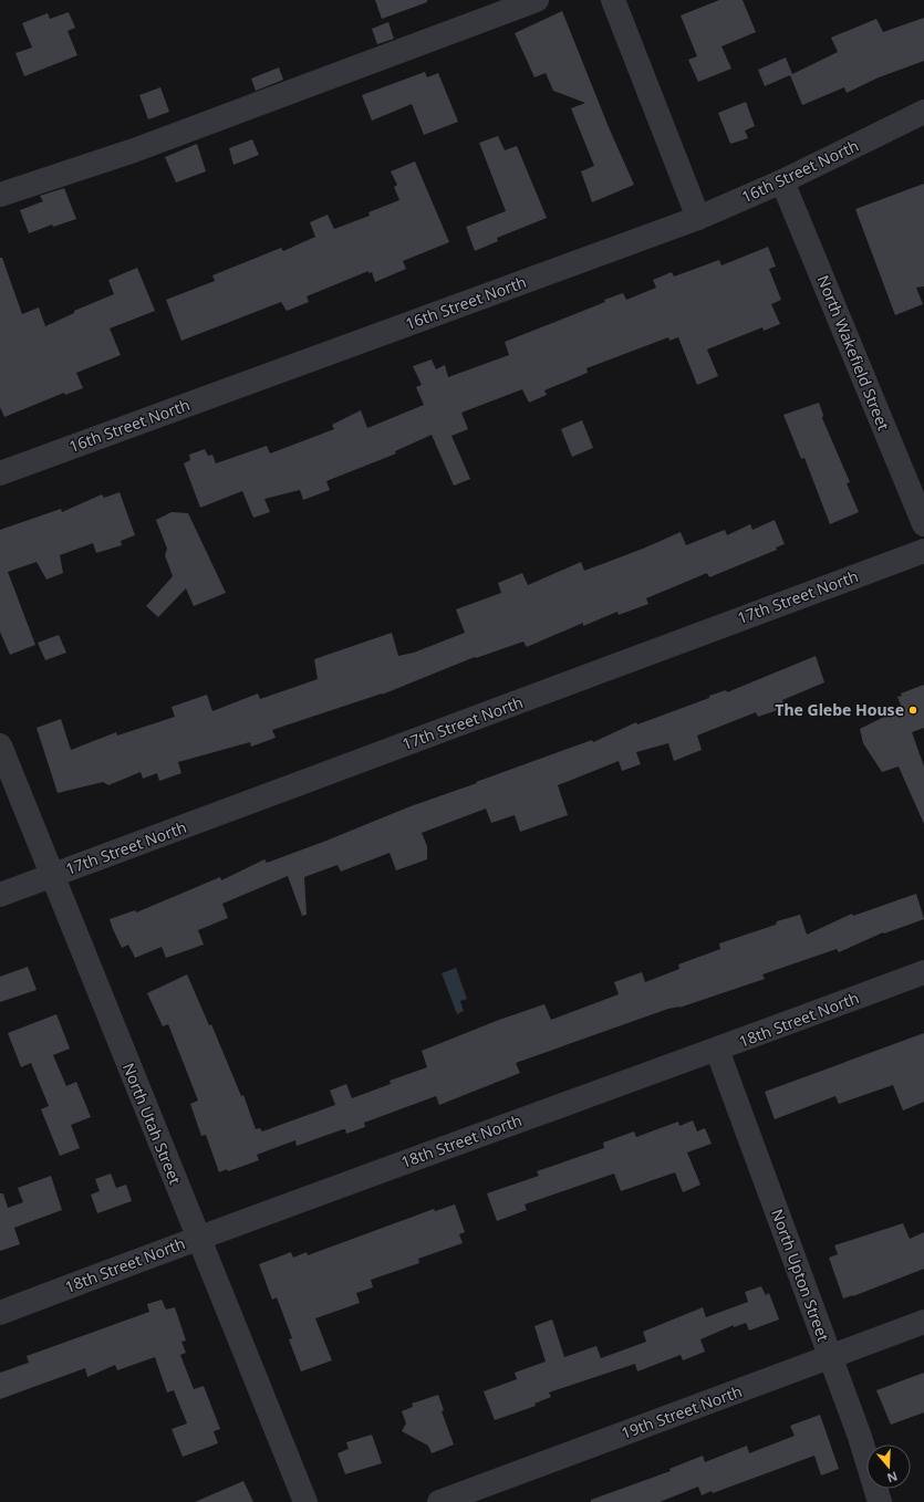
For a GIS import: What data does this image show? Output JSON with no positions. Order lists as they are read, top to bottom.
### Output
{
  "streets": {
    "street": [
      "16th Street North",
      "North Wakefield Street",
      "17th Street North",
      "18th Street North",
      "North Utah Street",
      "North Upton Street",
      "19th Street North"
    ]
  },
  "crossings": [
    ["16th Street North", "North Wakefield Street"],
    ["17th Street North", "North Utah Street"],
    ["18th Street North", "North Utah Street"],
    ["18th Street North", "North Upton Street"],
    ["North Upton Street", "19th Street North"]
  ],
  "places": ["The Glebe House"],
  "north": "bottom"
}
